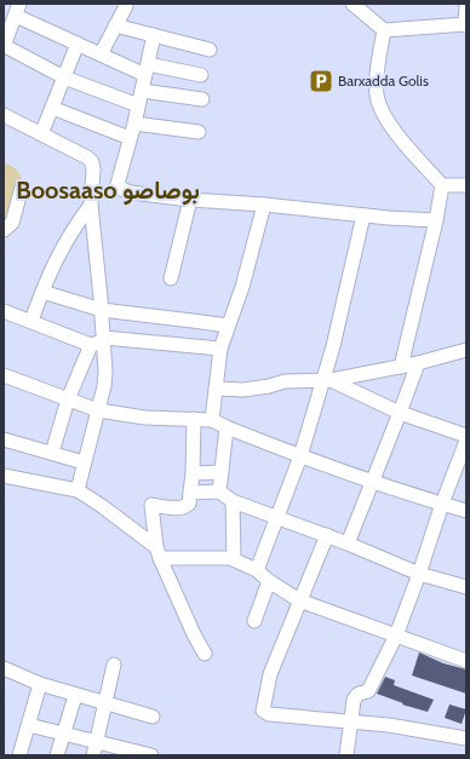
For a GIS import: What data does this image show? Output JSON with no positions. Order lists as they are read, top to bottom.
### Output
{
  "districts": ["Boosaaso بوصاصو"],
  "places": {
    "parking": ["Barxadda Golis"]
  }
}
